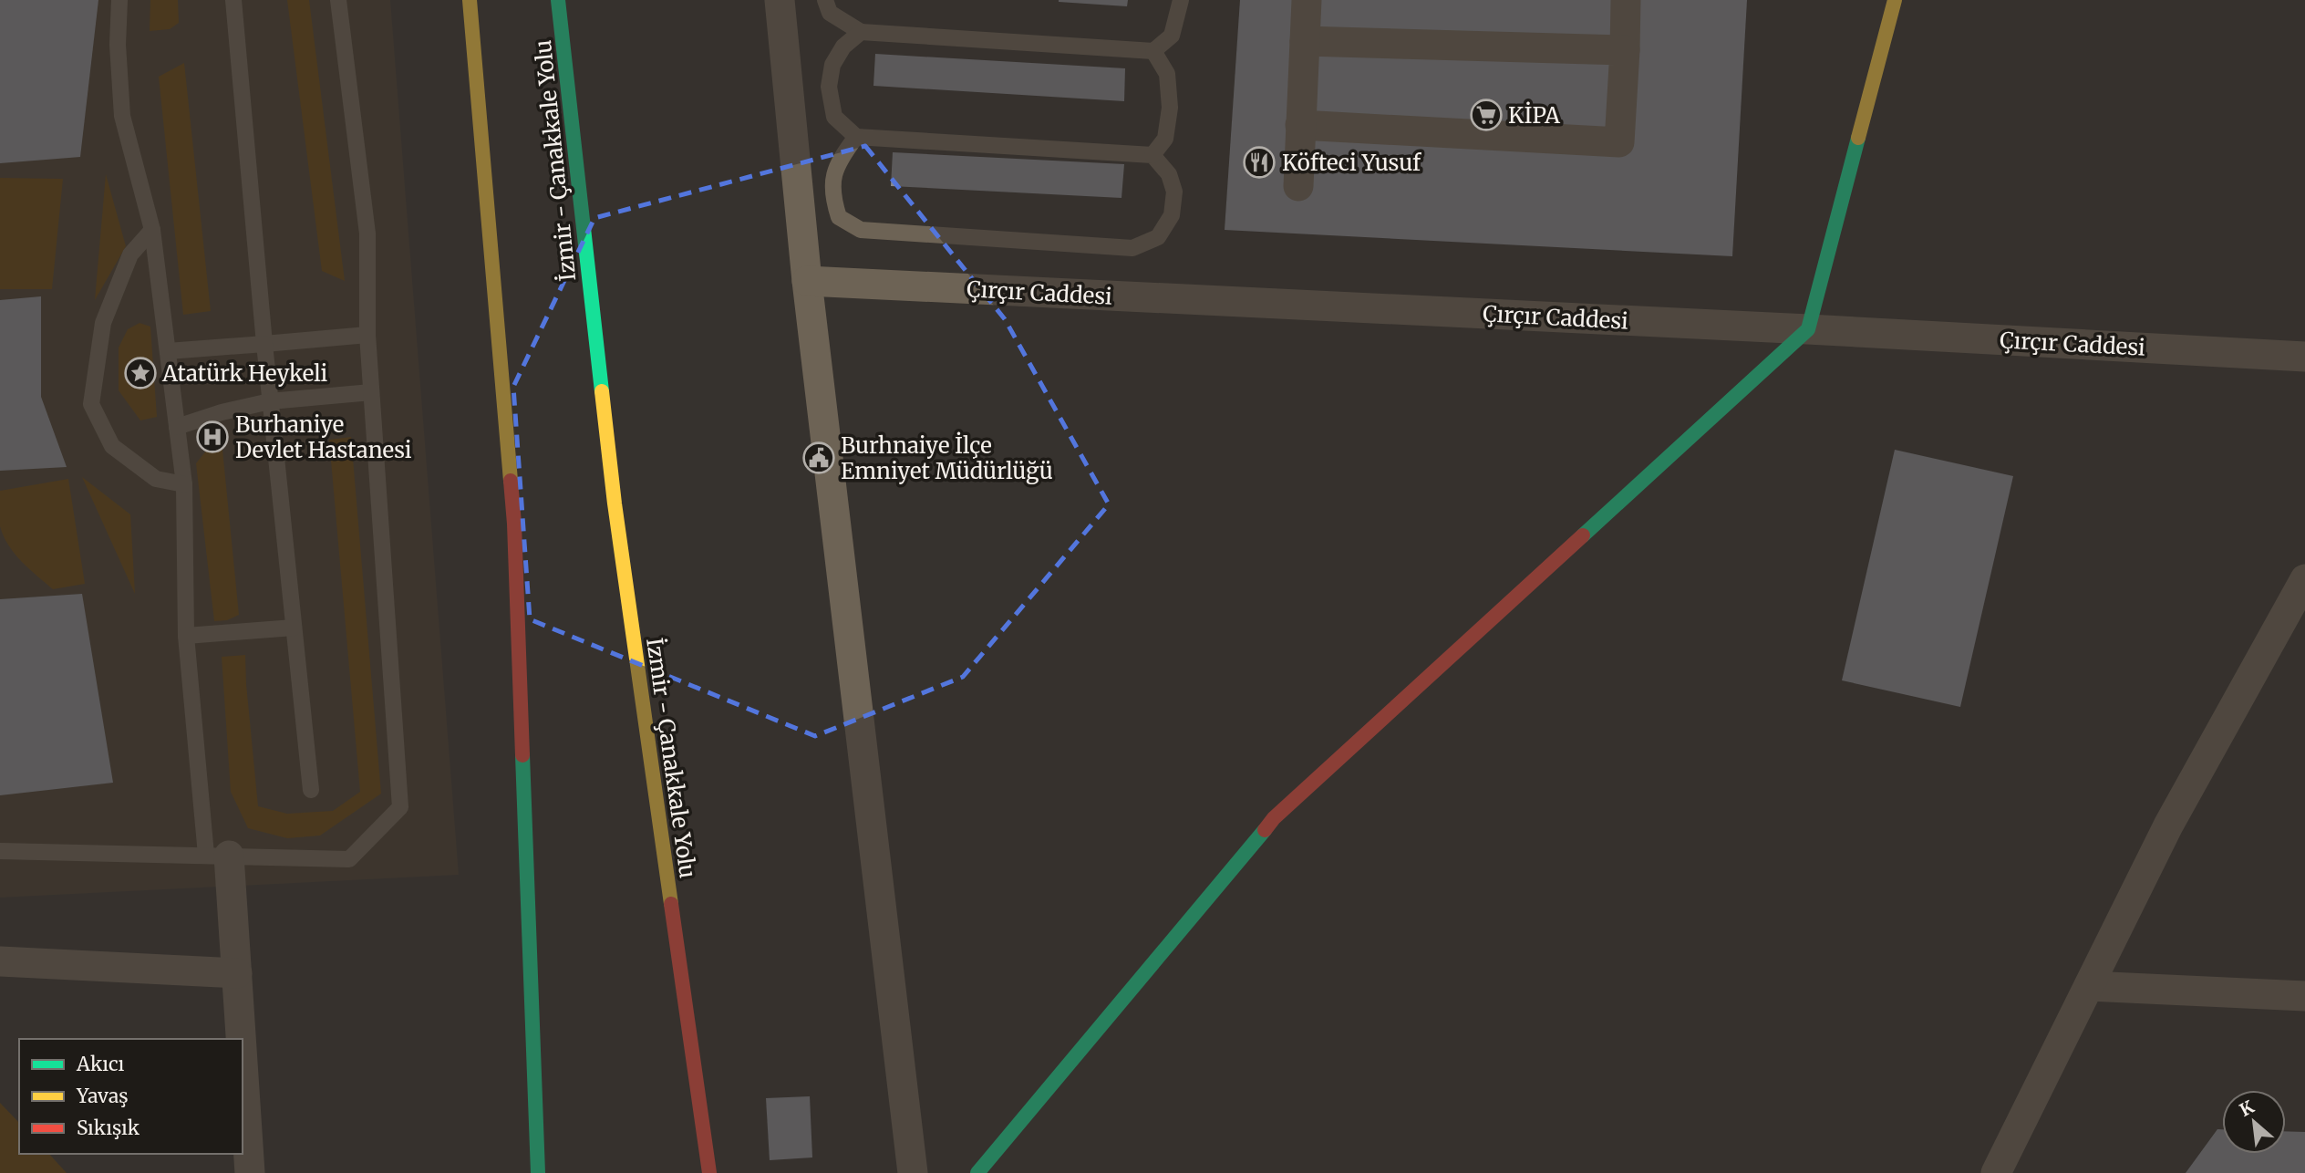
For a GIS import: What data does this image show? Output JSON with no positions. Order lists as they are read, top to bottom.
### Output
{
  "streets": {
    "main road": ["İzmir - Çanakkale Yolu"],
    "street": ["Çırçır Caddesi"]
  },
  "places": {
    "supermarket": ["KİPA"],
    "restaurant": ["Köfteci Yusuf"],
    "place": ["Atatürk Heykeli"],
    "hospital": ["Burhaniye Devlet Hastanesi"],
    "public building": ["Burhnaiye İlçe Emniyet Müdürlüğü"]
  },
  "legend": ["Akıcı", "Yavaş", "Sıkışık"],
  "north": "top left"
}
